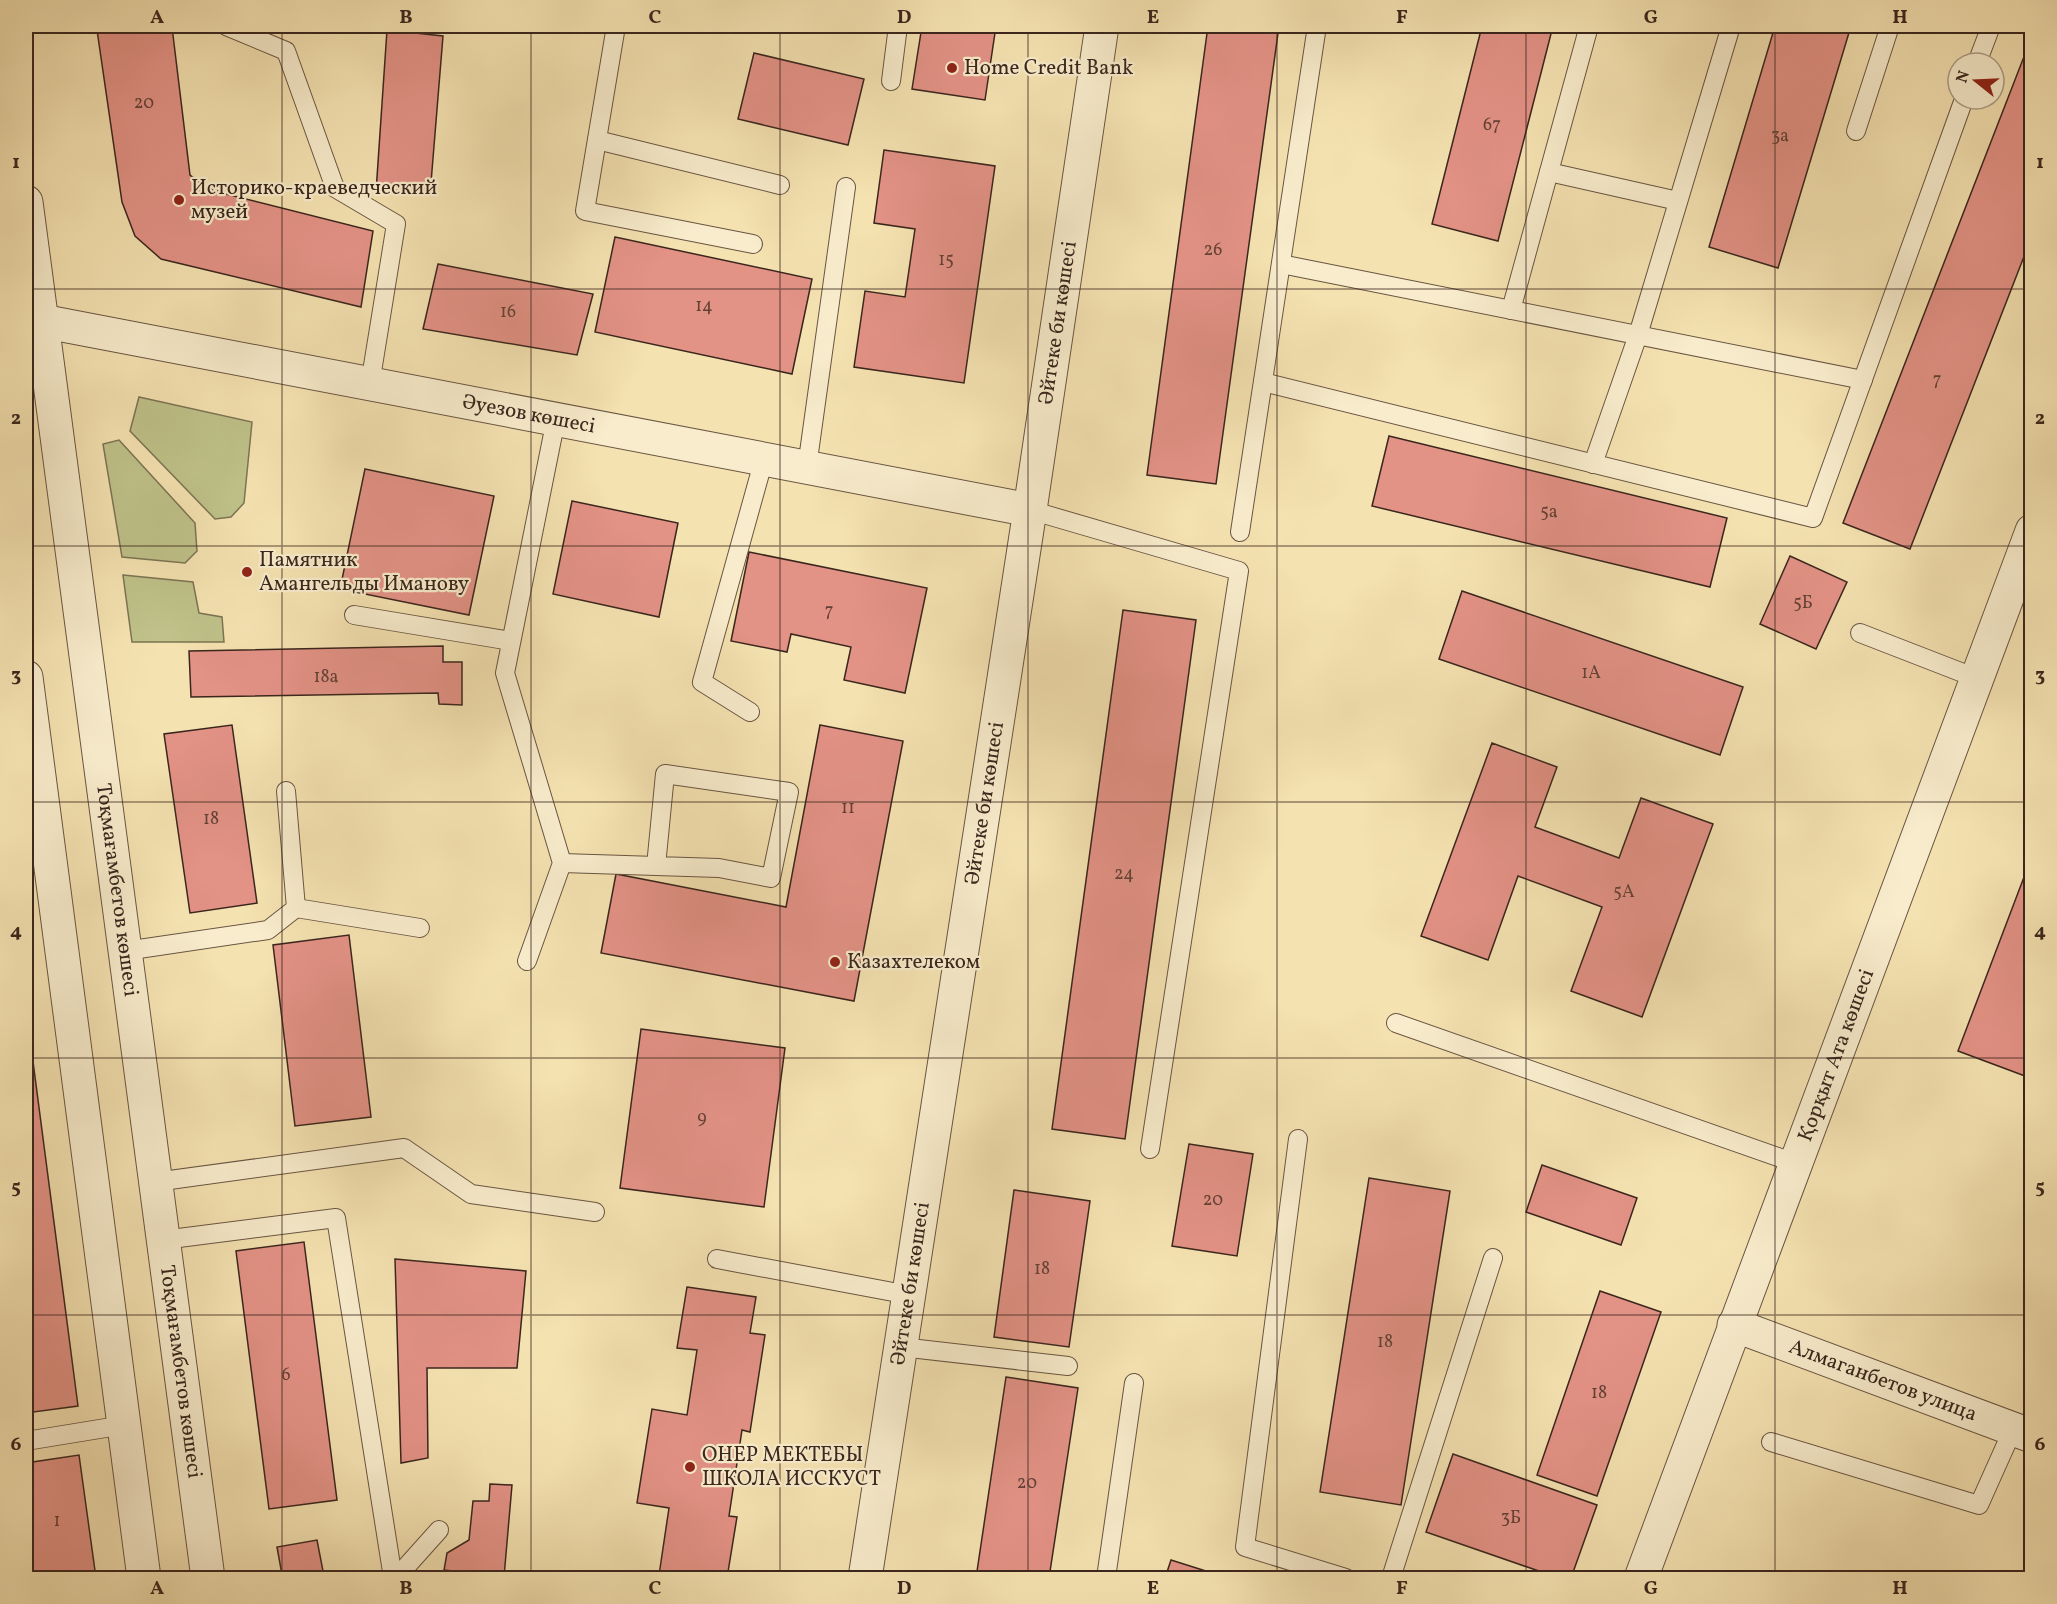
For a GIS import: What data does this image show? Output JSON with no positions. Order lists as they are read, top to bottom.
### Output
{
  "streets": {
    "street": [
      "Әйтеке би көшесі",
      "Әуезов көшесі",
      "Тоқмағамбетов көшесі",
      "Қорқыт Ата көшесі",
      "Алмаганбетов улица"
    ]
  },
  "crossings": [
    ["Әйтеке би көшесі", "Әуезов көшесі"],
    ["Әуезов көшесі", "Тоқмағамбетов көшесі"],
    ["Қорқыт Ата көшесі", "Алмаганбетов улица"]
  ],
  "places": [
    "Home Credit Bank",
    "Историко-краеведческий музей",
    "Памятник Амангельды Иманову",
    "Казахтелеком",
    "ОНЕР МЕКТЕБЫ ШКОЛА ИССКУСТ"
  ],
  "house_numbers": [
    "20",
    "67",
    "3а",
    "26",
    "15",
    "14",
    "16",
    "7",
    "5а",
    "5Б",
    "7",
    "1А",
    "18а",
    "11",
    "18",
    "24",
    "5А",
    "9",
    "20",
    "18",
    "18",
    "6",
    "18",
    "20",
    "3Б",
    "1"
  ],
  "north": "left",
  "grid": {
    "columns": [
      "A",
      "B",
      "C",
      "D",
      "E",
      "F",
      "G",
      "H"
    ],
    "rows": [
      "1",
      "2",
      "3",
      "4",
      "5",
      "6"
    ]
  }
}
